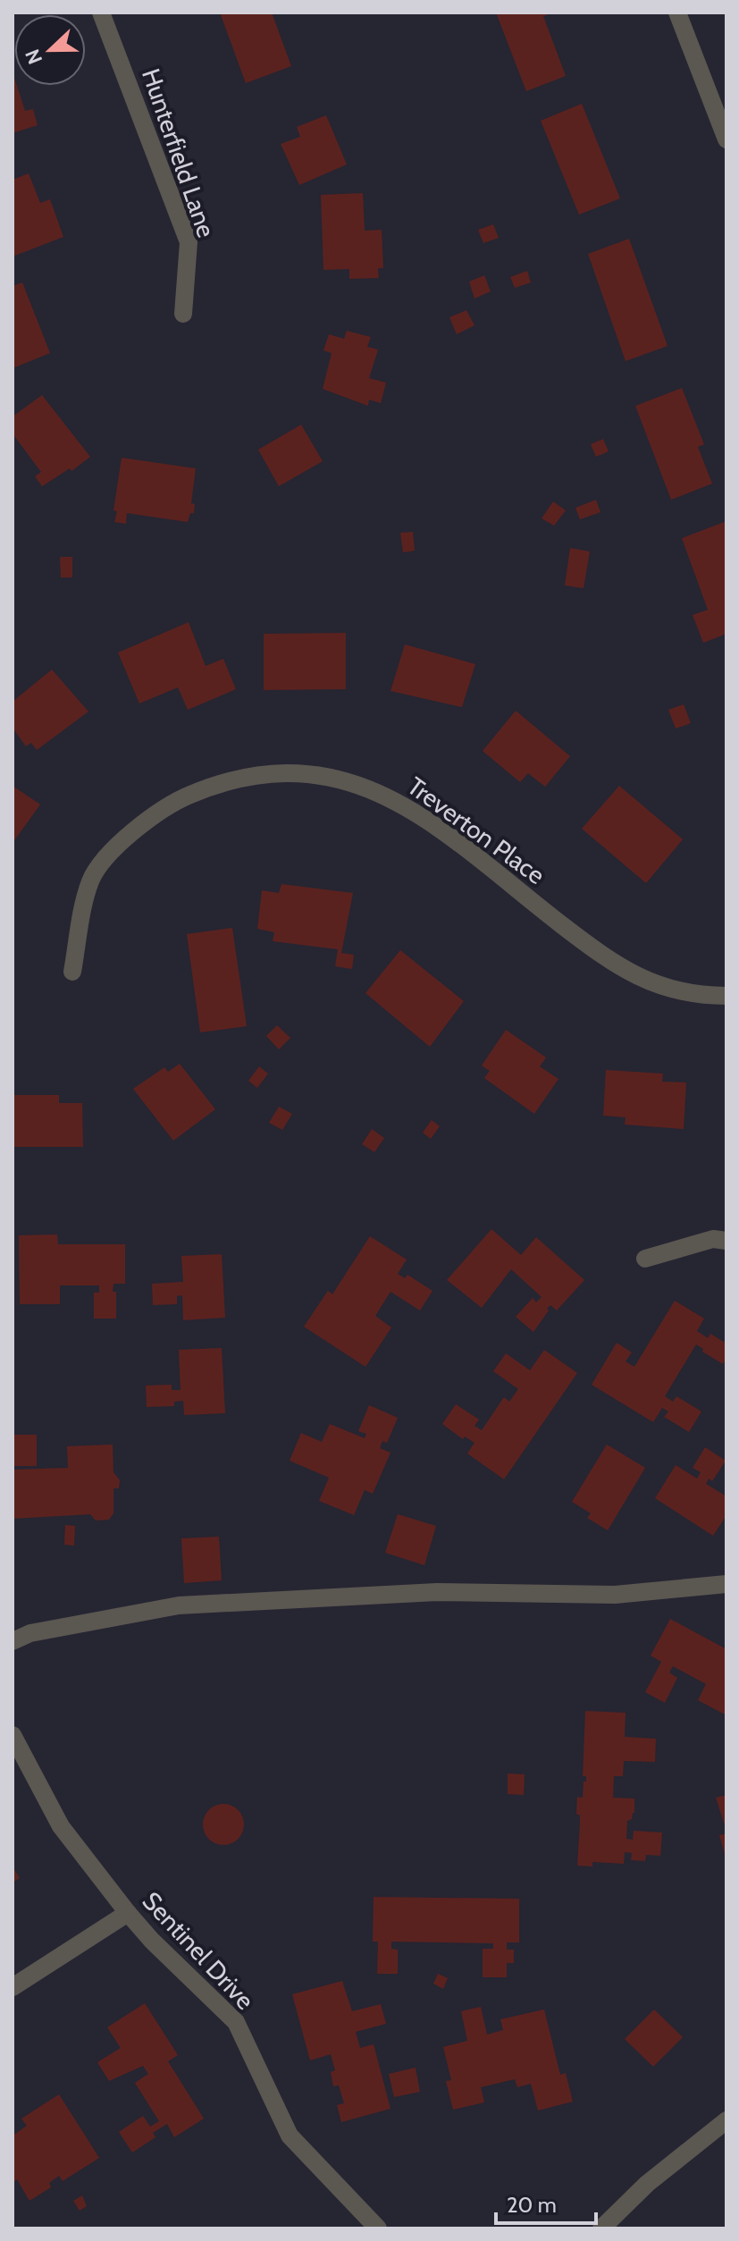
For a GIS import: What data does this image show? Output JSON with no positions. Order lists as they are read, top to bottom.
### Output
{
  "streets": {
    "street": ["Hunterfield Lane", "Treverton Place", "Sentinel Drive"]
  },
  "scale_bar": "20 m",
  "north": "left"
}
